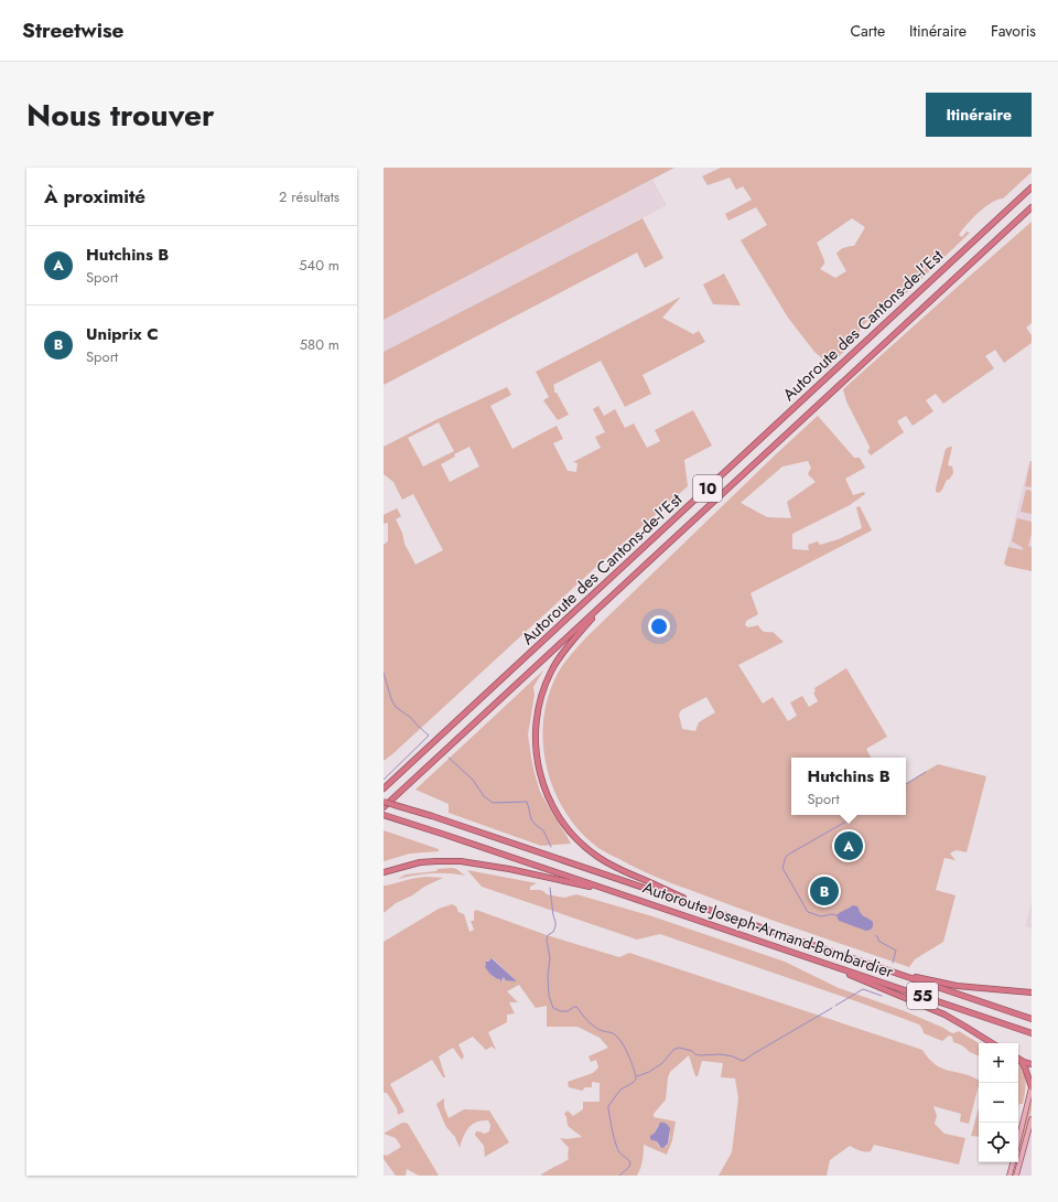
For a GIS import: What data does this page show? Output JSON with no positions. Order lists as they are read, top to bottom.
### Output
{
  "streets": {
    "highway": [
      "Autoroute des Cantons-de-l'Est",
      "10",
      "Autoroute Joseph-Armand-Bombardier",
      "55"
    ]
  },
  "page": {
    "header": "Streetwise",
    "nav": ["Carte", "Itinéraire", "Favoris"],
    "title": "Nous trouver",
    "buttons": "Itinéraire",
    "heading": ["À proximité", "2 résultats"],
    "list": [
      {
        "mark": "A",
        "name": "Hutchins B",
        "note": "Sport",
        "value": "540 m"
      },
      {
        "mark": "B",
        "name": "Uniprix C",
        "note": "Sport",
        "value": "580 m"
      }
    ],
    "popup": ["Hutchins B", "Sport"],
    "pins": ["A", "B"],
    "map_buttons": ["+", "−"]
  }
}
